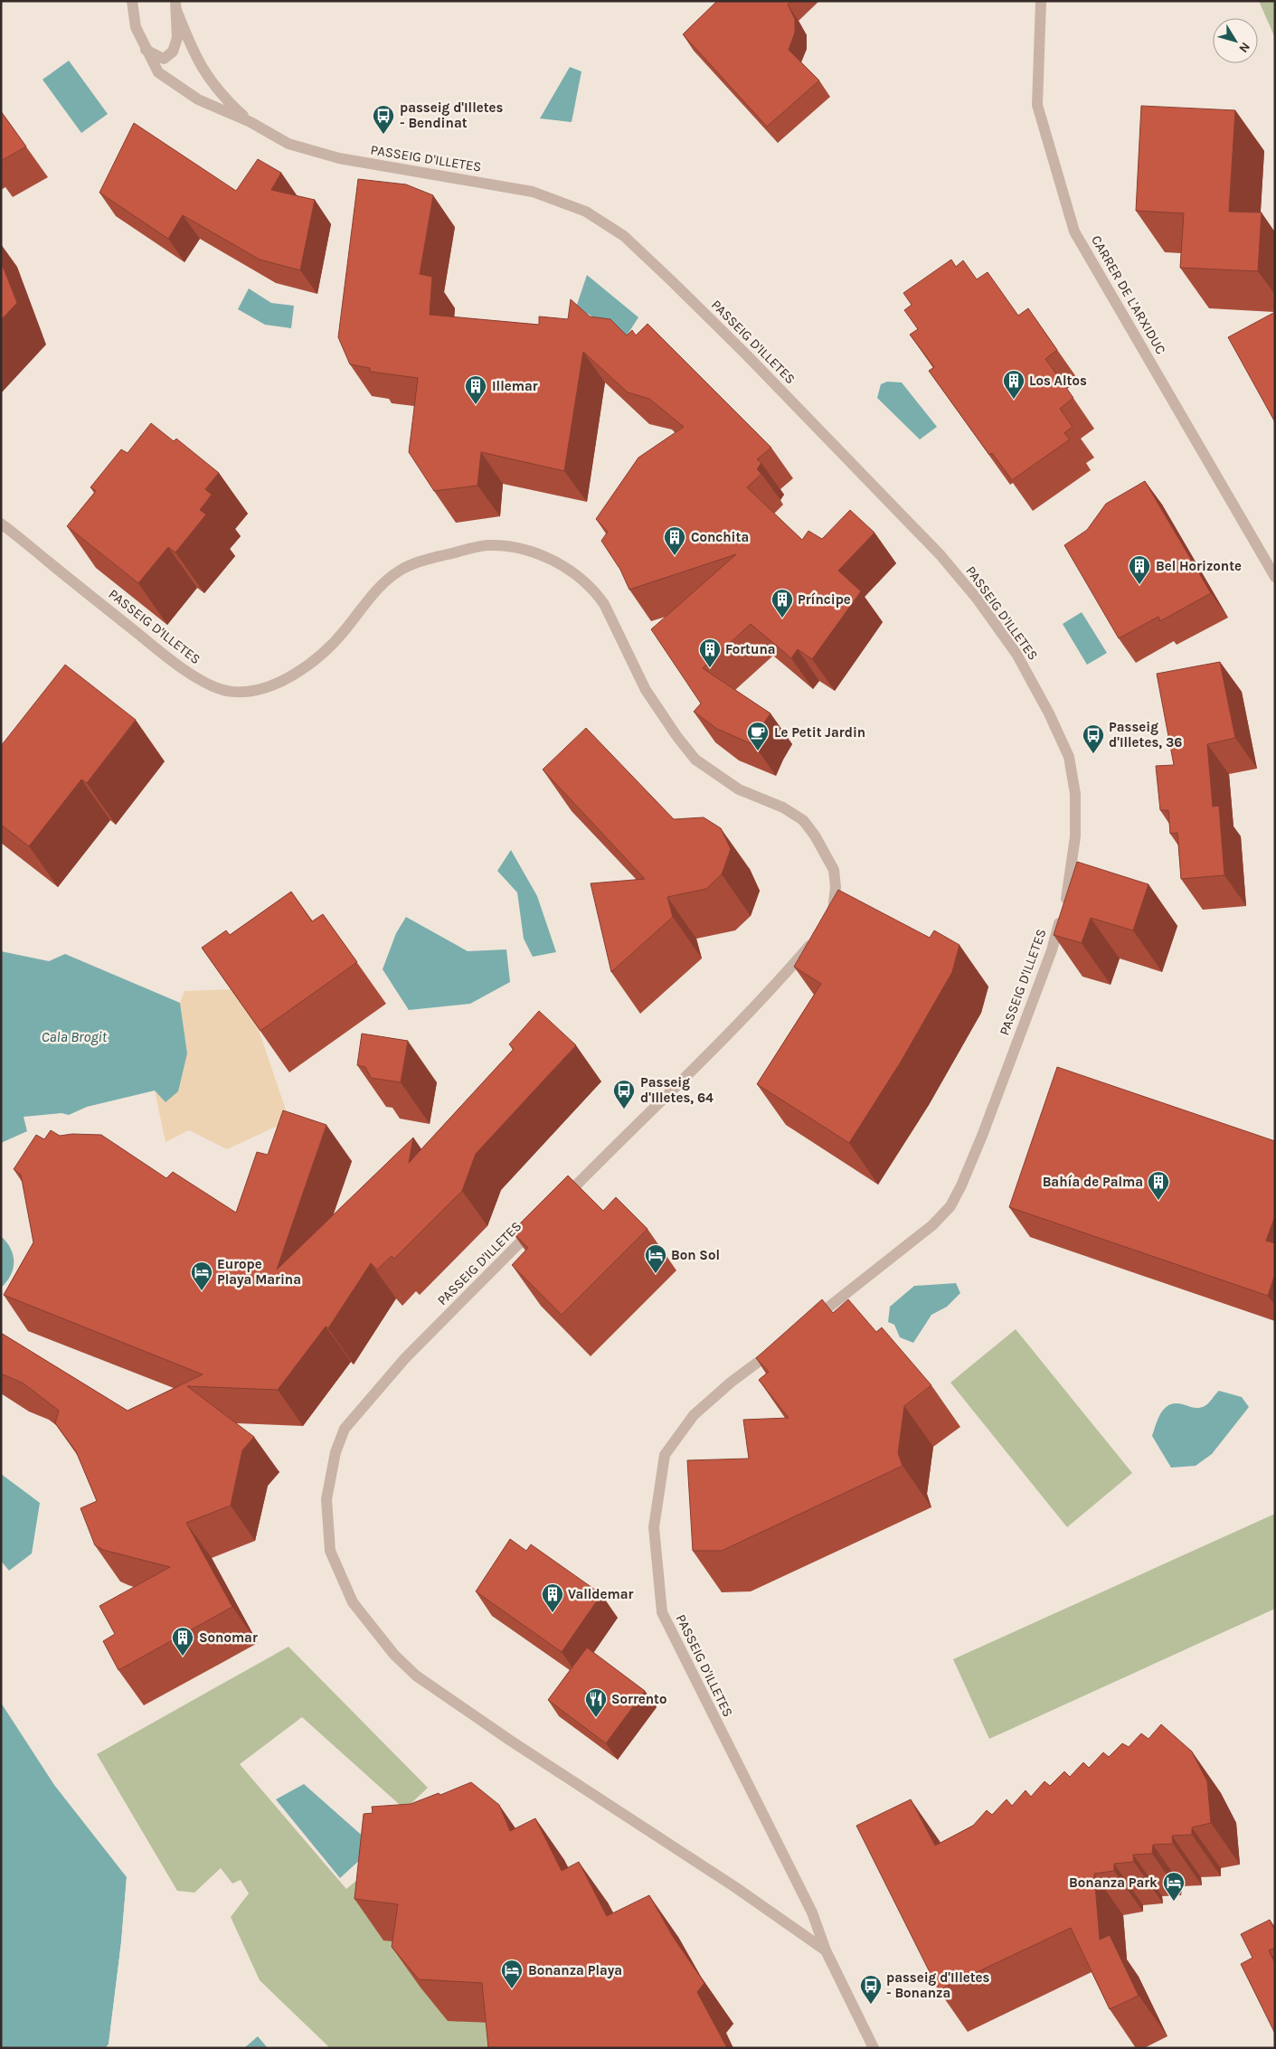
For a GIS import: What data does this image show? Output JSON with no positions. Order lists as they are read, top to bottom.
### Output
{
  "streets": {
    "street": ["PASSEIG D'ILLETES", "CARRER DE L'ARXIDUC"]
  },
  "water": ["Cala Brogit"],
  "places": {
    "bus stop": [
      "passeig d'Illetes - Bendinat",
      "Passeig d'Illetes, 36",
      "Passeig d'Illetes, 64",
      "passeig d'Illetes - Bonanza"
    ],
    "building": [
      "Los Altos",
      "Illemar",
      "Conchita",
      "Bel Horizonte",
      "Príncipe",
      "Fortuna",
      "Bahía de Palma",
      "Valldemar",
      "Sonomar"
    ],
    "cafe": ["Le Petit Jardin"],
    "hotel": [
      "Bon Sol",
      "Europe Playa Marina",
      "Bonanza Park",
      "Bonanza Playa"
    ],
    "restaurant": ["Sorrento"]
  },
  "north": "bottom right"
}
